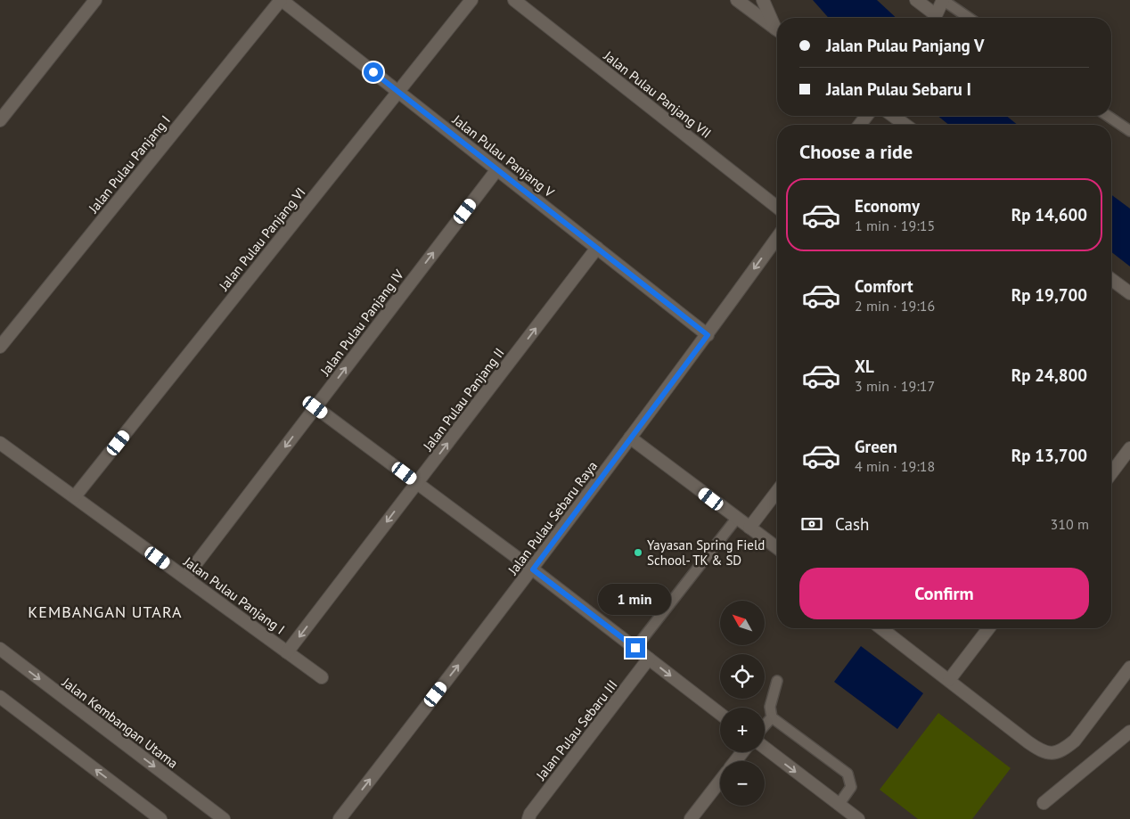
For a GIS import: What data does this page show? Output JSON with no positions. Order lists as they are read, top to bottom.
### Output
{
  "streets": {
    "street": [
      "Jalan Pulau Panjang VII",
      "Jalan Pulau Panjang V",
      "Jalan Pulau Panjang I",
      "Jalan Pulau Panjang VI",
      "Jalan Pulau Panjang IV",
      "Jalan Pulau Panjang II",
      "Jalan Pulau Sebaru Raya",
      "Jalan Kembangan Utama",
      "Jalan Pulau Sebaru III"
    ]
  },
  "crossings": [
    ["Jalan Pulau Panjang V", "Jalan Pulau Panjang I"],
    ["Jalan Pulau Panjang V", "Jalan Pulau Panjang VI"],
    ["Jalan Pulau Panjang V", "Jalan Pulau Panjang IV"],
    ["Jalan Pulau Panjang V", "Jalan Pulau Panjang II"],
    ["Jalan Pulau Panjang V", "Jalan Pulau Sebaru Raya"],
    ["Jalan Pulau Panjang I", "Jalan Pulau Panjang VI"],
    ["Jalan Pulau Panjang I", "Jalan Pulau Panjang IV"],
    ["Jalan Pulau Panjang I", "Jalan Pulau Panjang II"]
  ],
  "districts": ["KEMBANGAN UTARA"],
  "places": ["Yayasan Spring Field School- TK & SD"],
  "north": "top left",
  "page": {
    "banner": ["Jalan Pulau Panjang V", "Jalan Pulau Sebaru I"],
    "heading": "Choose a ride",
    "list": [
      {
        "name": "Economy",
        "note": "1 min · 19:15",
        "value": "Rp 14,600"
      },
      {
        "name": "Comfort",
        "note": "2 min · 19:16",
        "value": "Rp 19,700"
      },
      {
        "name": "XL",
        "note": "3 min · 19:17",
        "value": "Rp 24,800"
      },
      {
        "name": "Green",
        "note": "4 min · 19:18",
        "value": "Rp 13,700"
      }
    ],
    "pay": ["Cash", "310 m"],
    "buttons": "Confirm",
    "bubble": "1 min",
    "map_buttons": ["+", "−"]
  }
}
